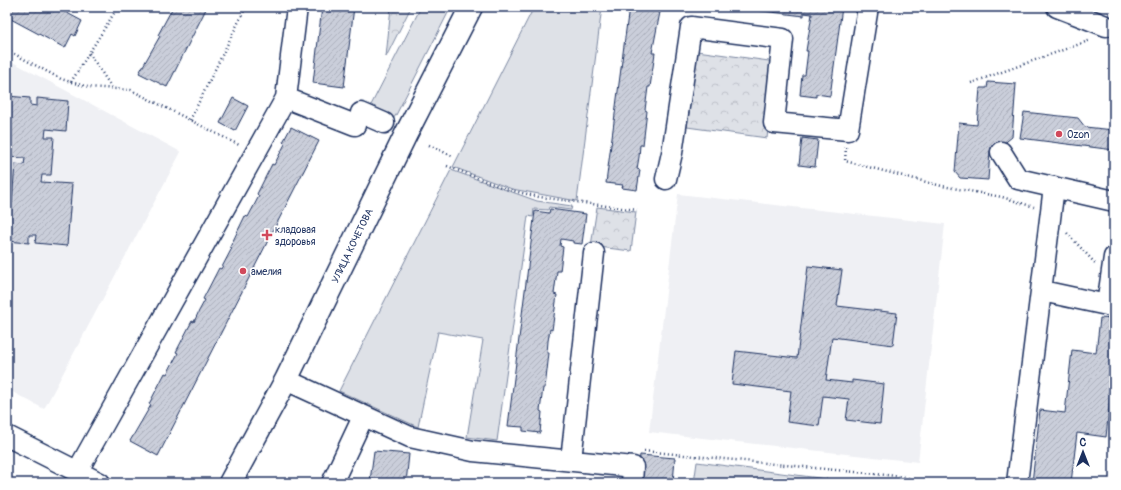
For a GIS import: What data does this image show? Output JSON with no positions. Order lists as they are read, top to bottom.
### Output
{
  "streets": {
    "main road": ["УЛИЦА КОЧЕТОВА"]
  },
  "places": {
    "other": ["Ozon", "амелия"],
    "health": ["кладовая здоровья"]
  },
  "north": "top"
}
